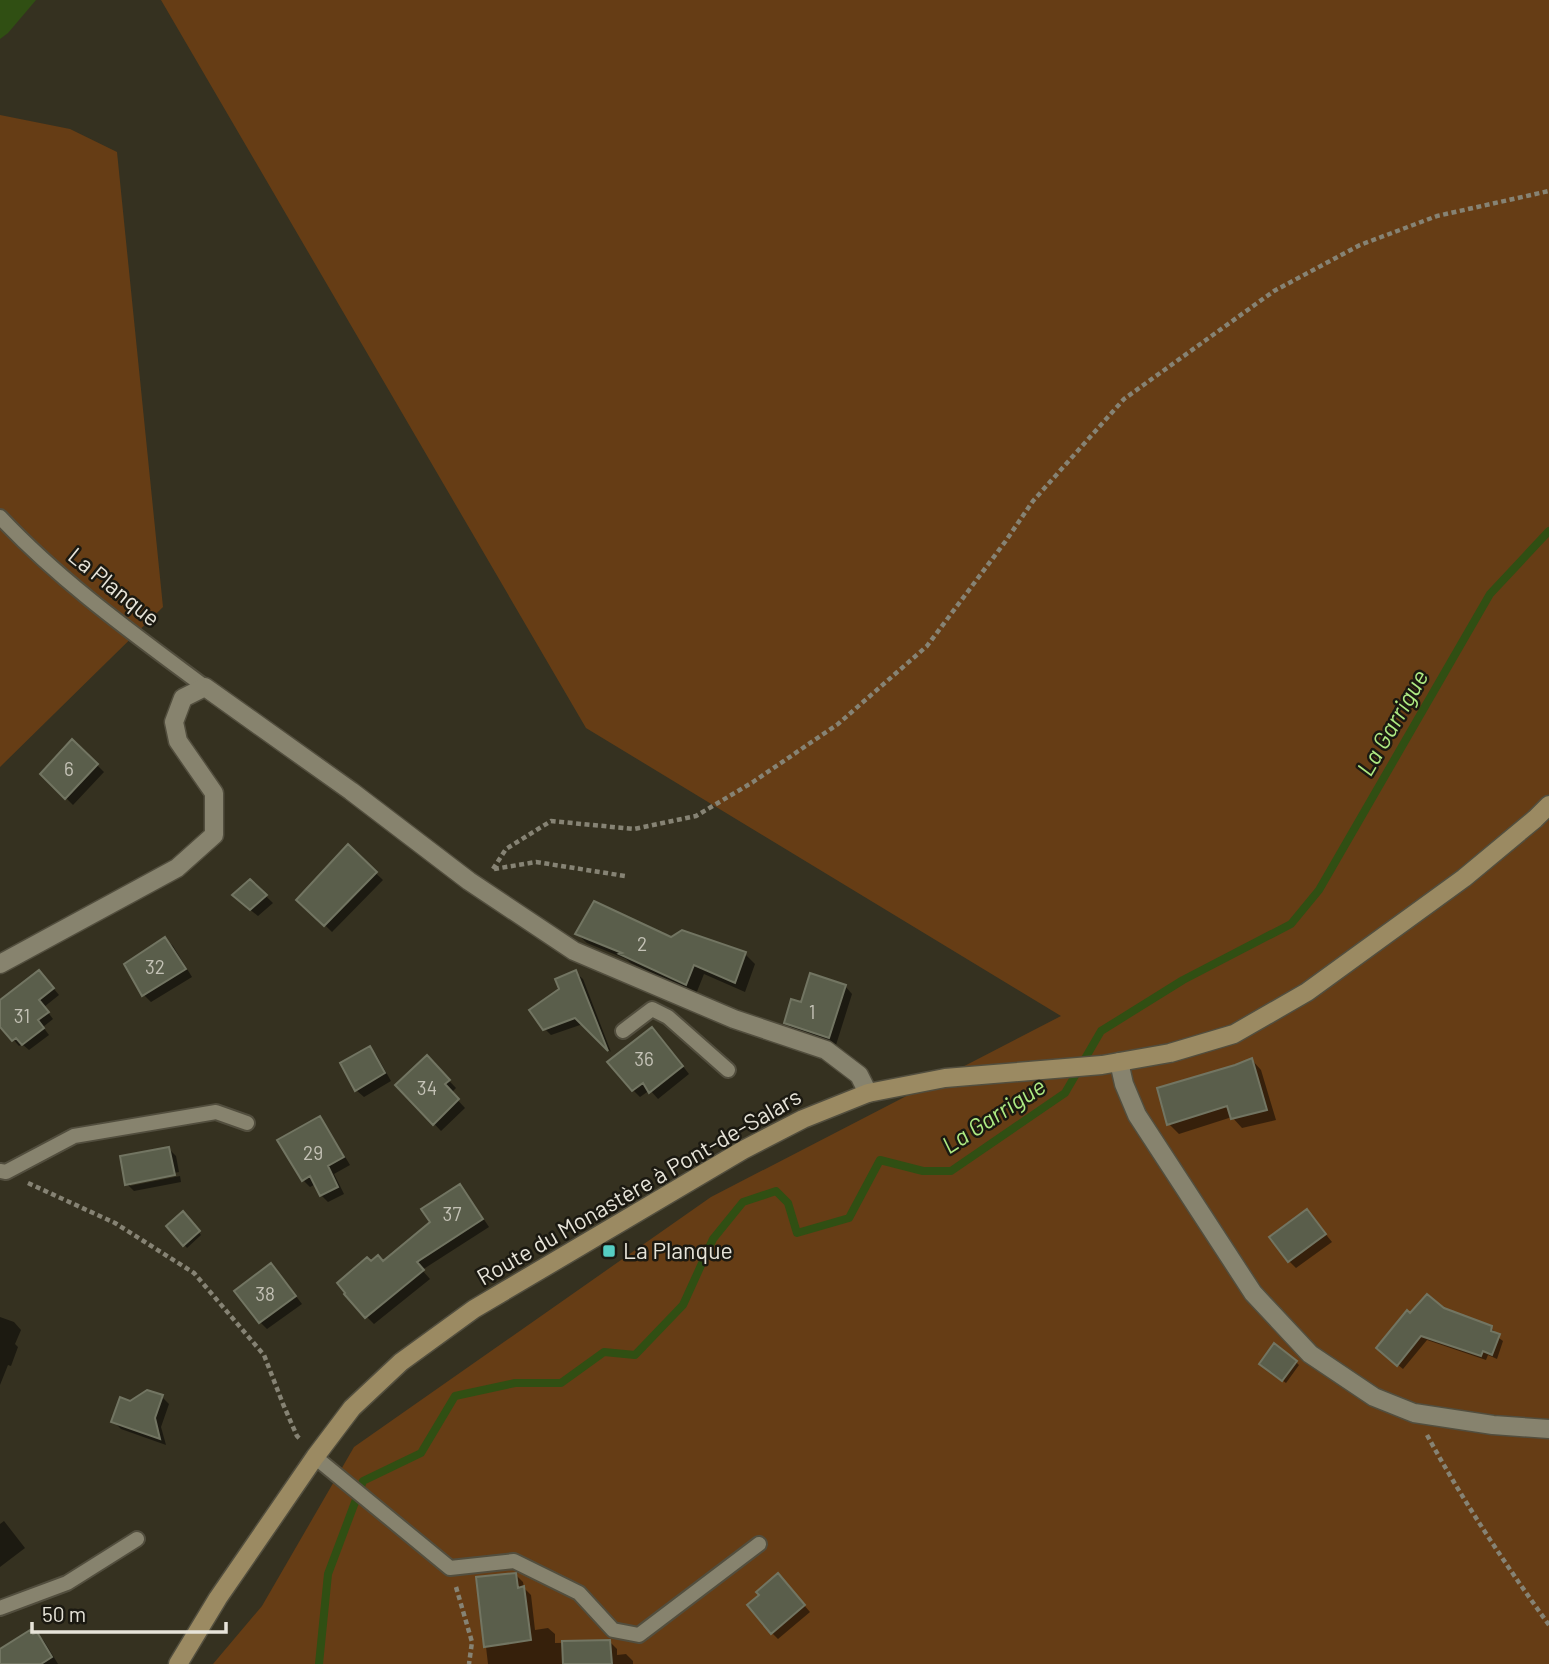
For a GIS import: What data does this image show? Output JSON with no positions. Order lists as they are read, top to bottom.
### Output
{
  "streets": {
    "street": ["Route du Monastère à Pont-de-Salars"],
    "lane": ["La Planque"]
  },
  "water": ["La Garrigue"],
  "places": {
    "transit": ["La Planque"]
  },
  "house_numbers": [
    "6",
    "2",
    "32",
    "1",
    "31",
    "36",
    "34",
    "29",
    "37",
    "38"
  ],
  "scale_bar": "50 m"
}
